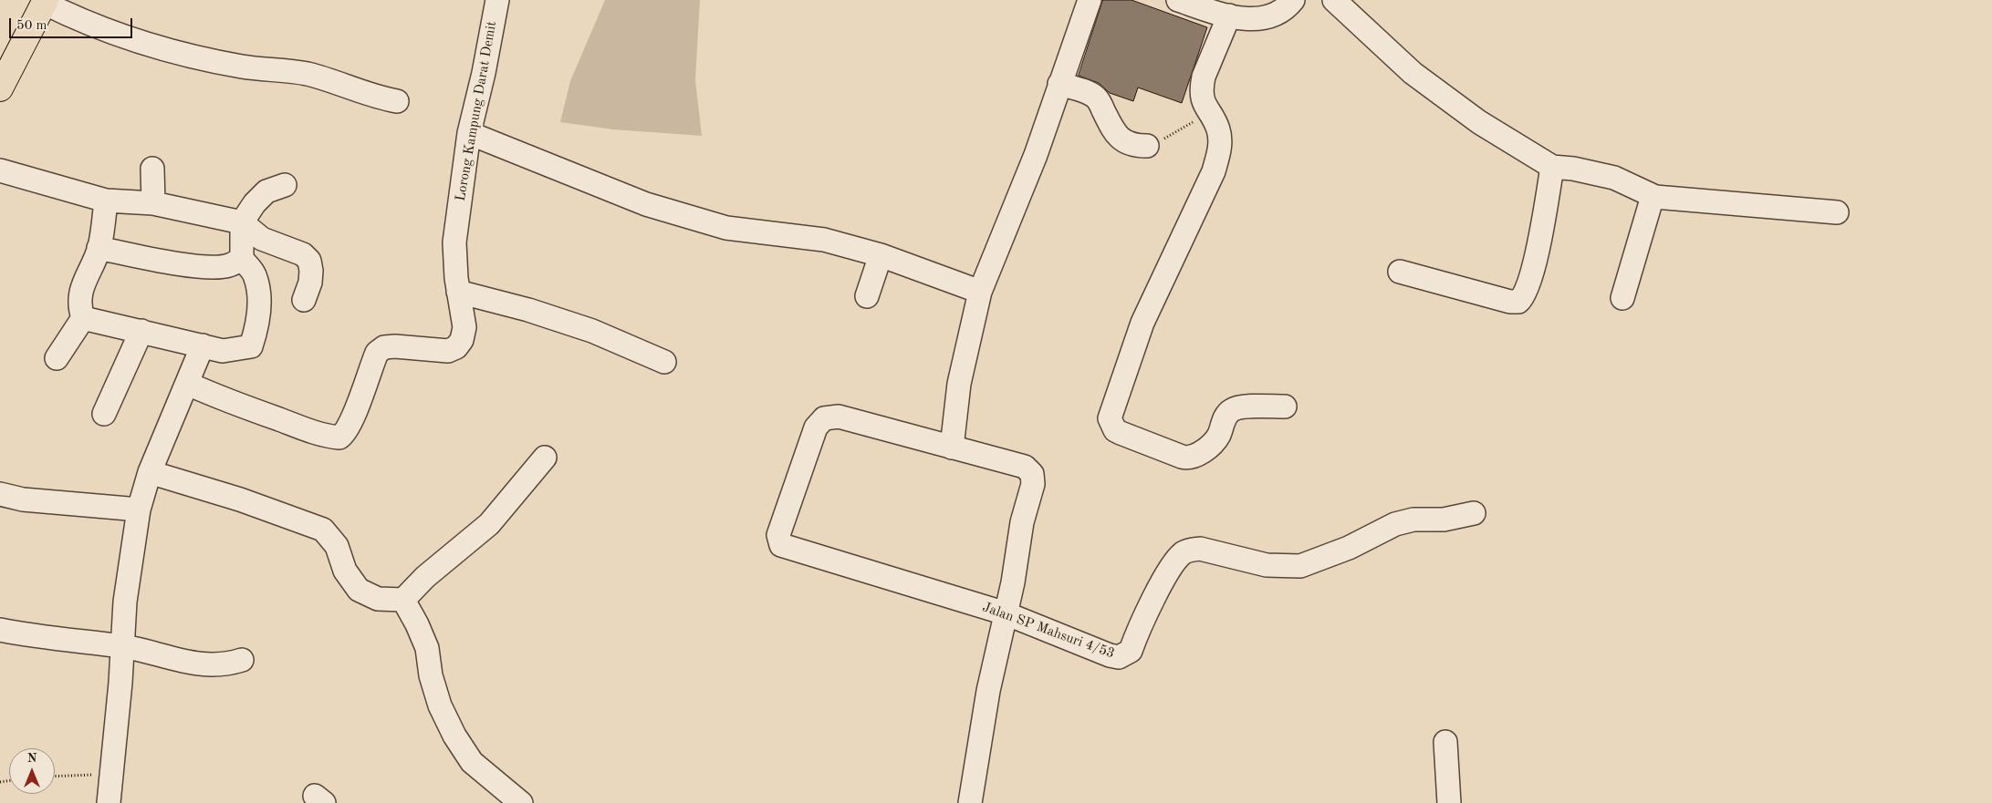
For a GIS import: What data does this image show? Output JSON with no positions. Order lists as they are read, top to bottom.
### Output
{
  "streets": {
    "street": ["Lorong Kampung Darat Demit", "Jalan SP Mahsuri 4/53"]
  },
  "scale_bar": "50 m",
  "north": "top"
}
